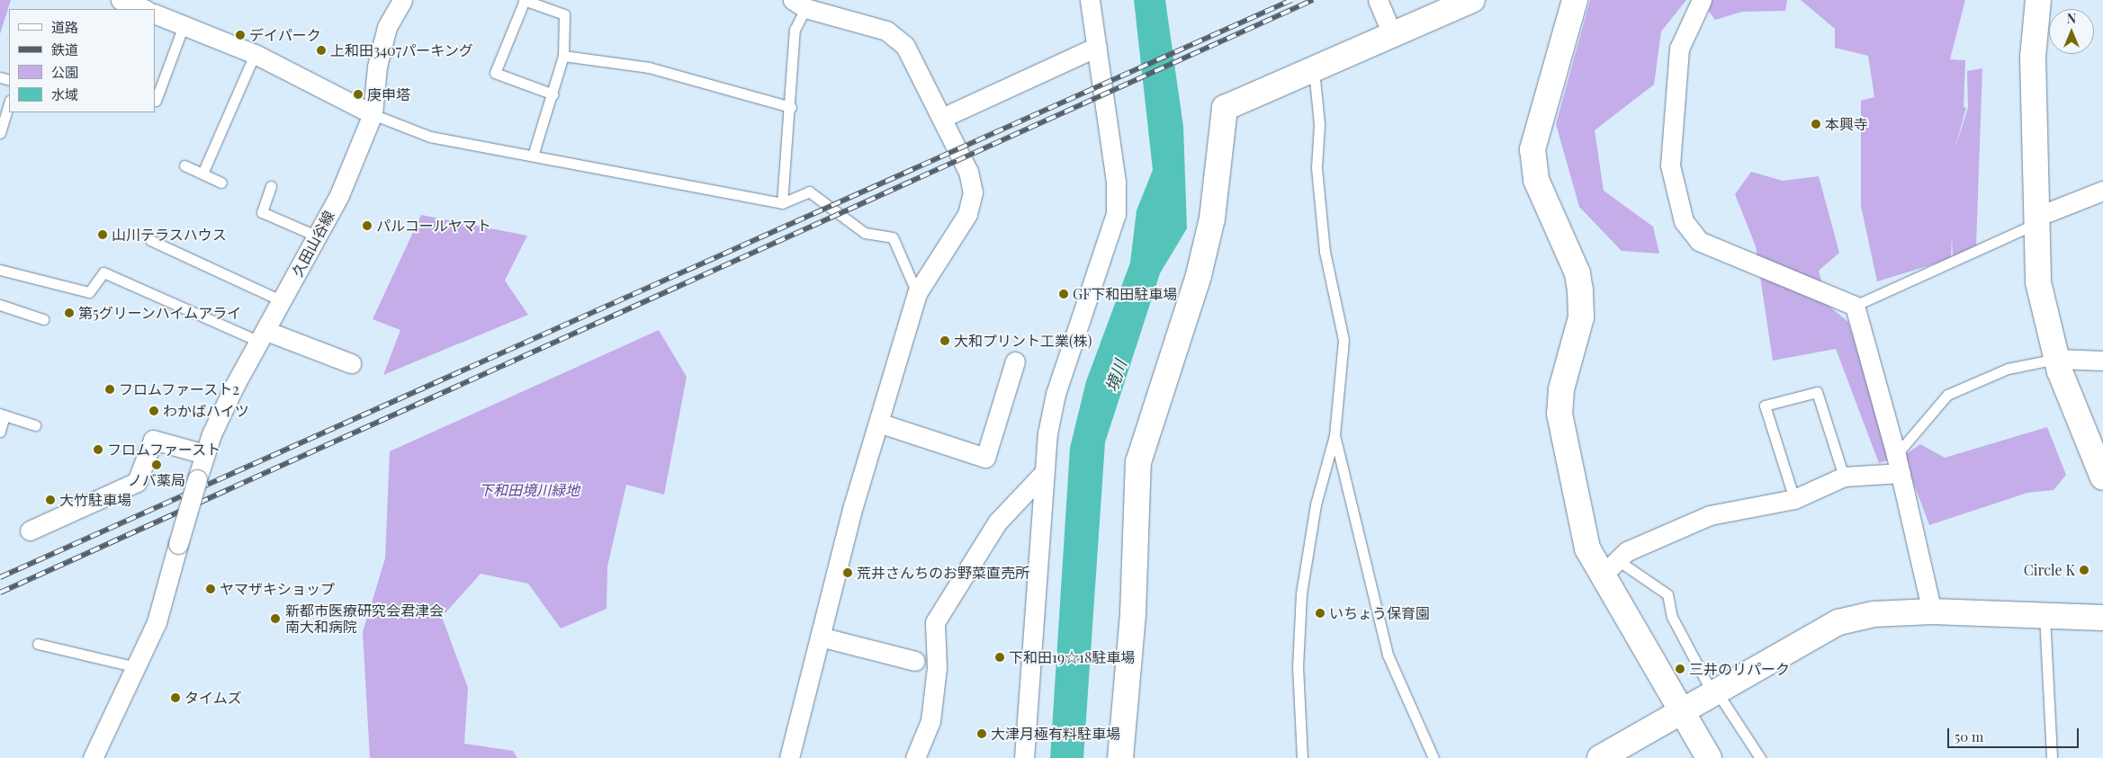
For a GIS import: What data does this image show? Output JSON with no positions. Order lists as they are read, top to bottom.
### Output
{
  "streets": {
    "street": ["久田山谷線"]
  },
  "water": ["境川"],
  "parks": ["下和田境川緑地"],
  "places": [
    "デイパーク",
    "上和田3407パーキング",
    "庚申塔",
    "本興寺",
    "パルコールヤマト",
    "山川テラスハウス",
    "GF下和田駐車場",
    "第5グリーンハイムアライ",
    "大和プリント工業(株)",
    "フロムファースト2",
    "わかばハイツ",
    "フロムファースト",
    "ノバ薬局",
    "大竹駐車場",
    "Circle K",
    "荒井さんちのお野菜直売所",
    "ヤマザキショップ",
    "いちょう保育園",
    "新都市医療研究会君津会 南大和病院",
    "下和田19☆18駐車場",
    "三井のリパーク",
    "タイムズ",
    "大津月極有料駐車場"
  ],
  "legend": [
    "道路",
    "鉄道",
    "公園",
    "水域"
  ],
  "scale_bar": "50 m",
  "north": "top"
}
